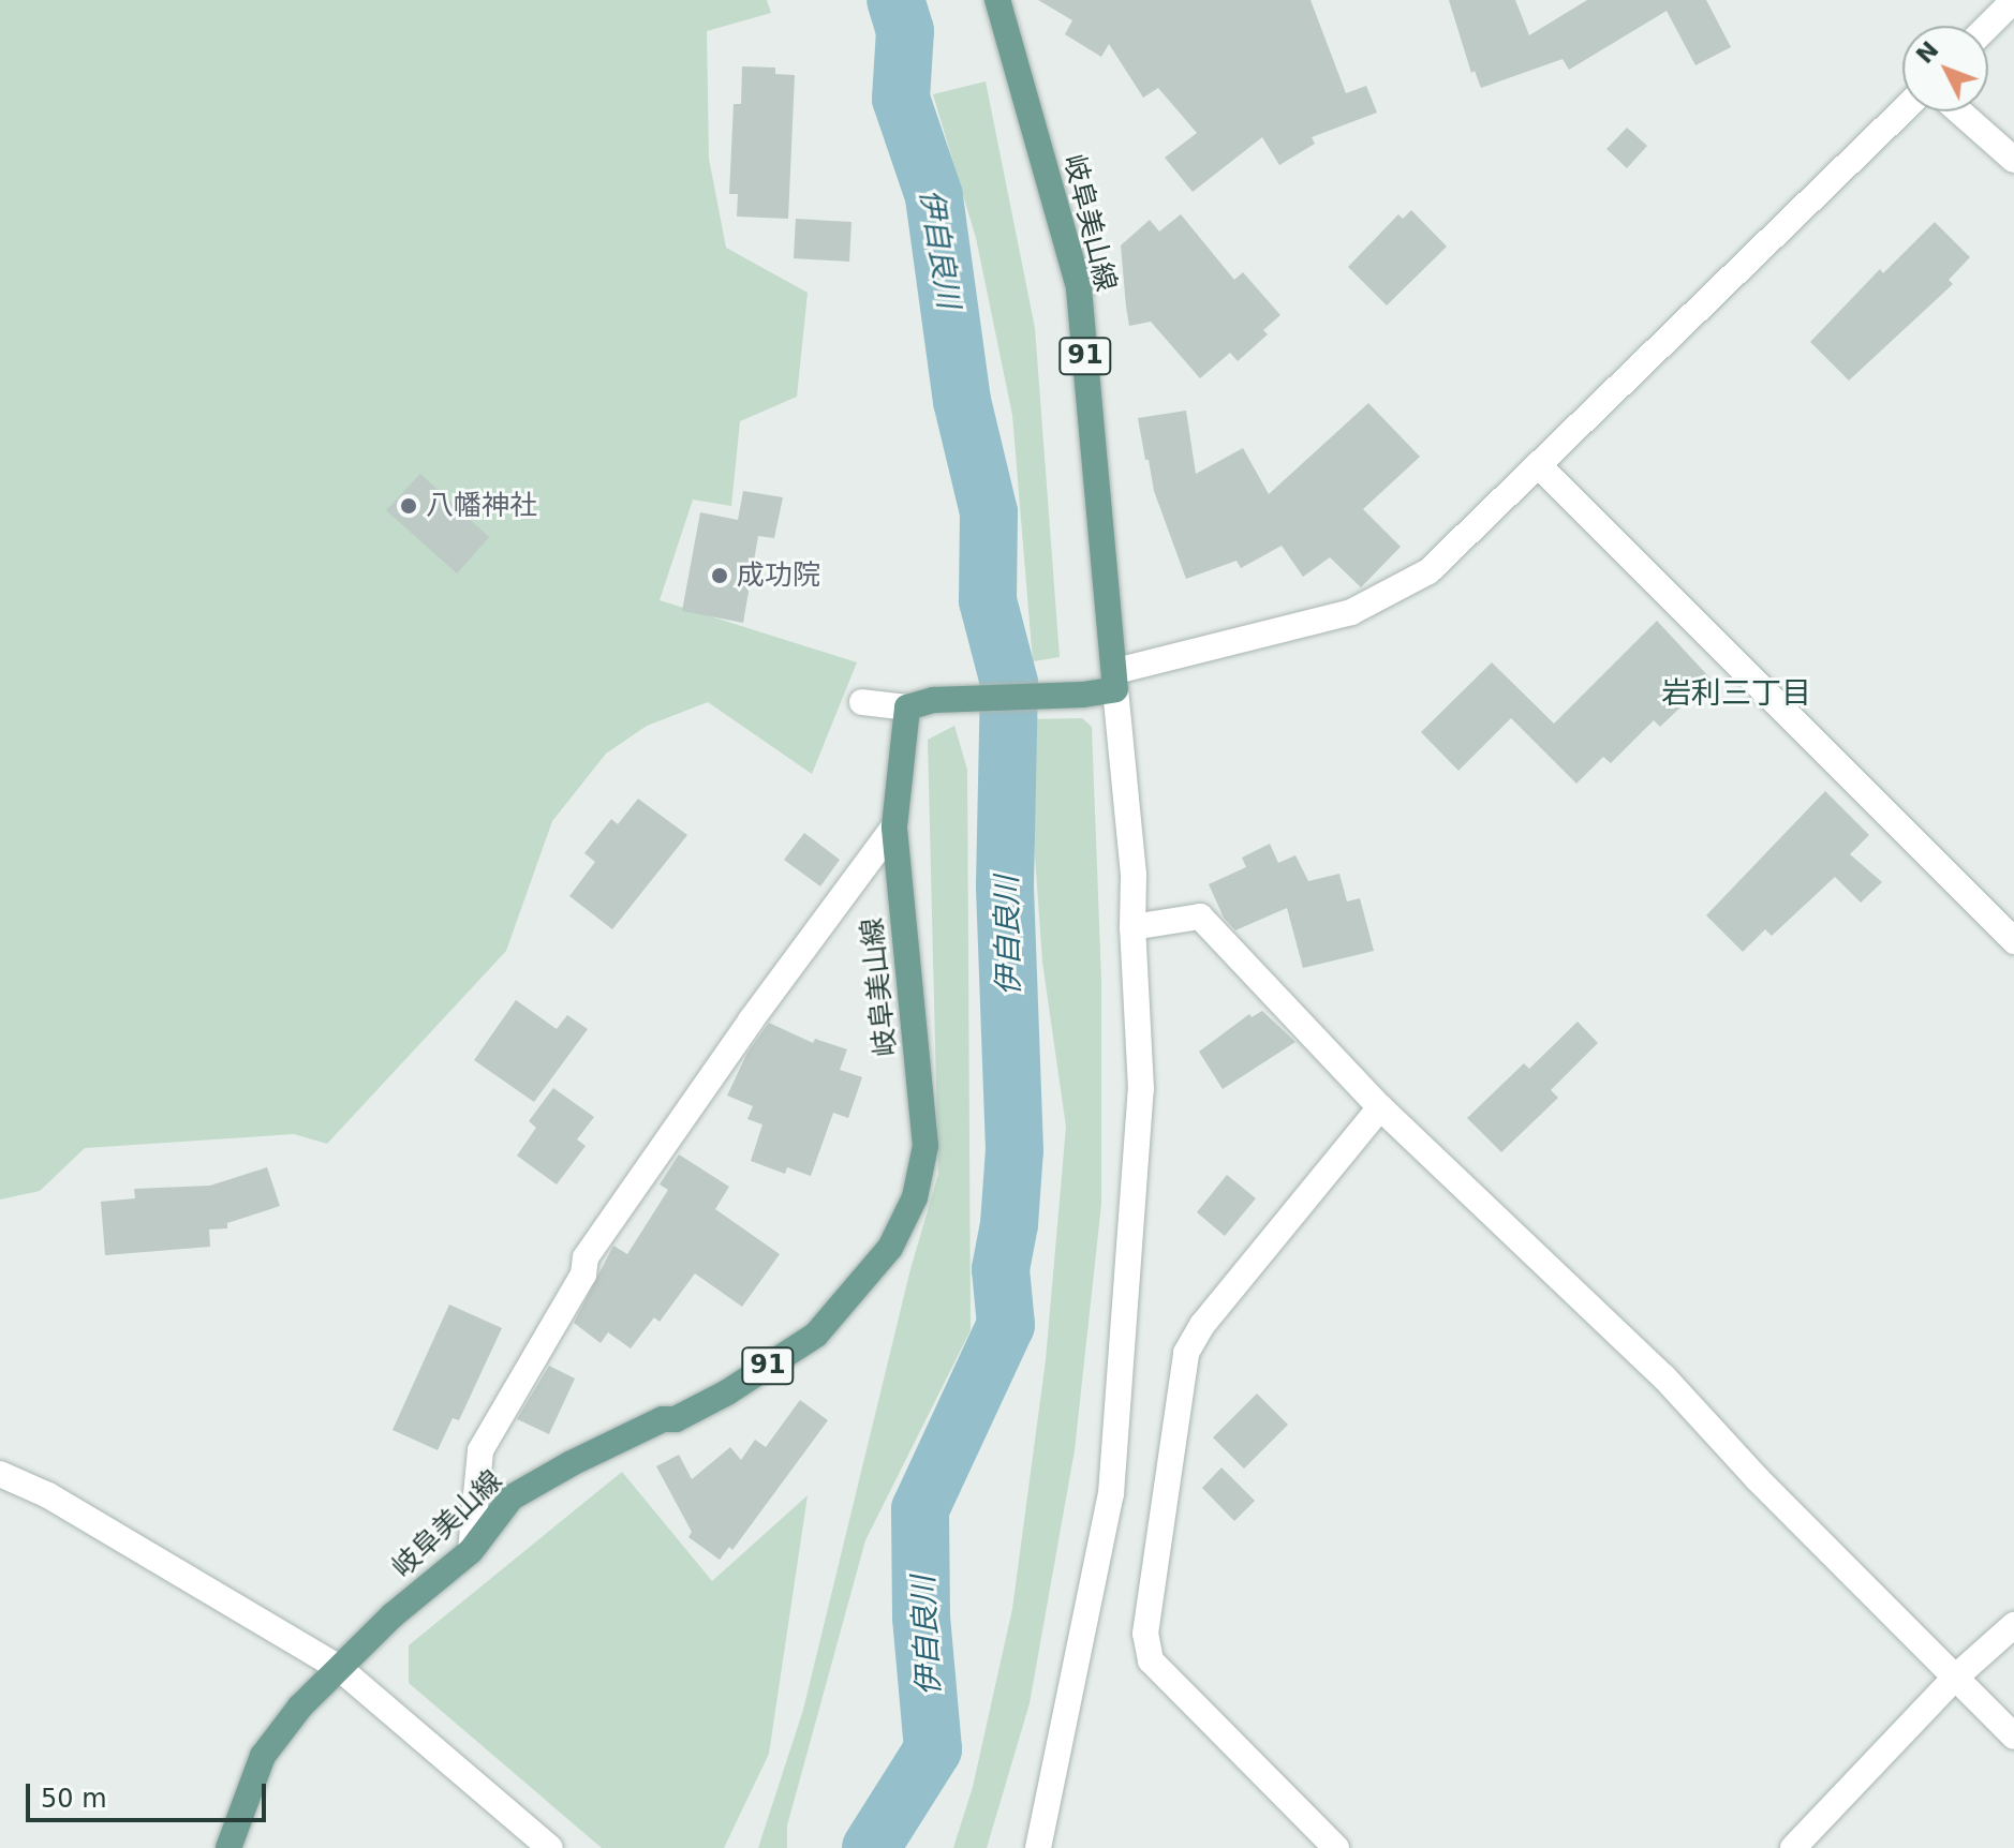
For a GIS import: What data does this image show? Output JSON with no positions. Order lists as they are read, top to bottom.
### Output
{
  "streets": {
    "main road": ["岐阜美山線", "91"]
  },
  "districts": ["岩利三丁目"],
  "water": ["伊自良川"],
  "places": ["八幡神社", "成功院"],
  "scale_bar": "50 m",
  "north": "top left"
}
